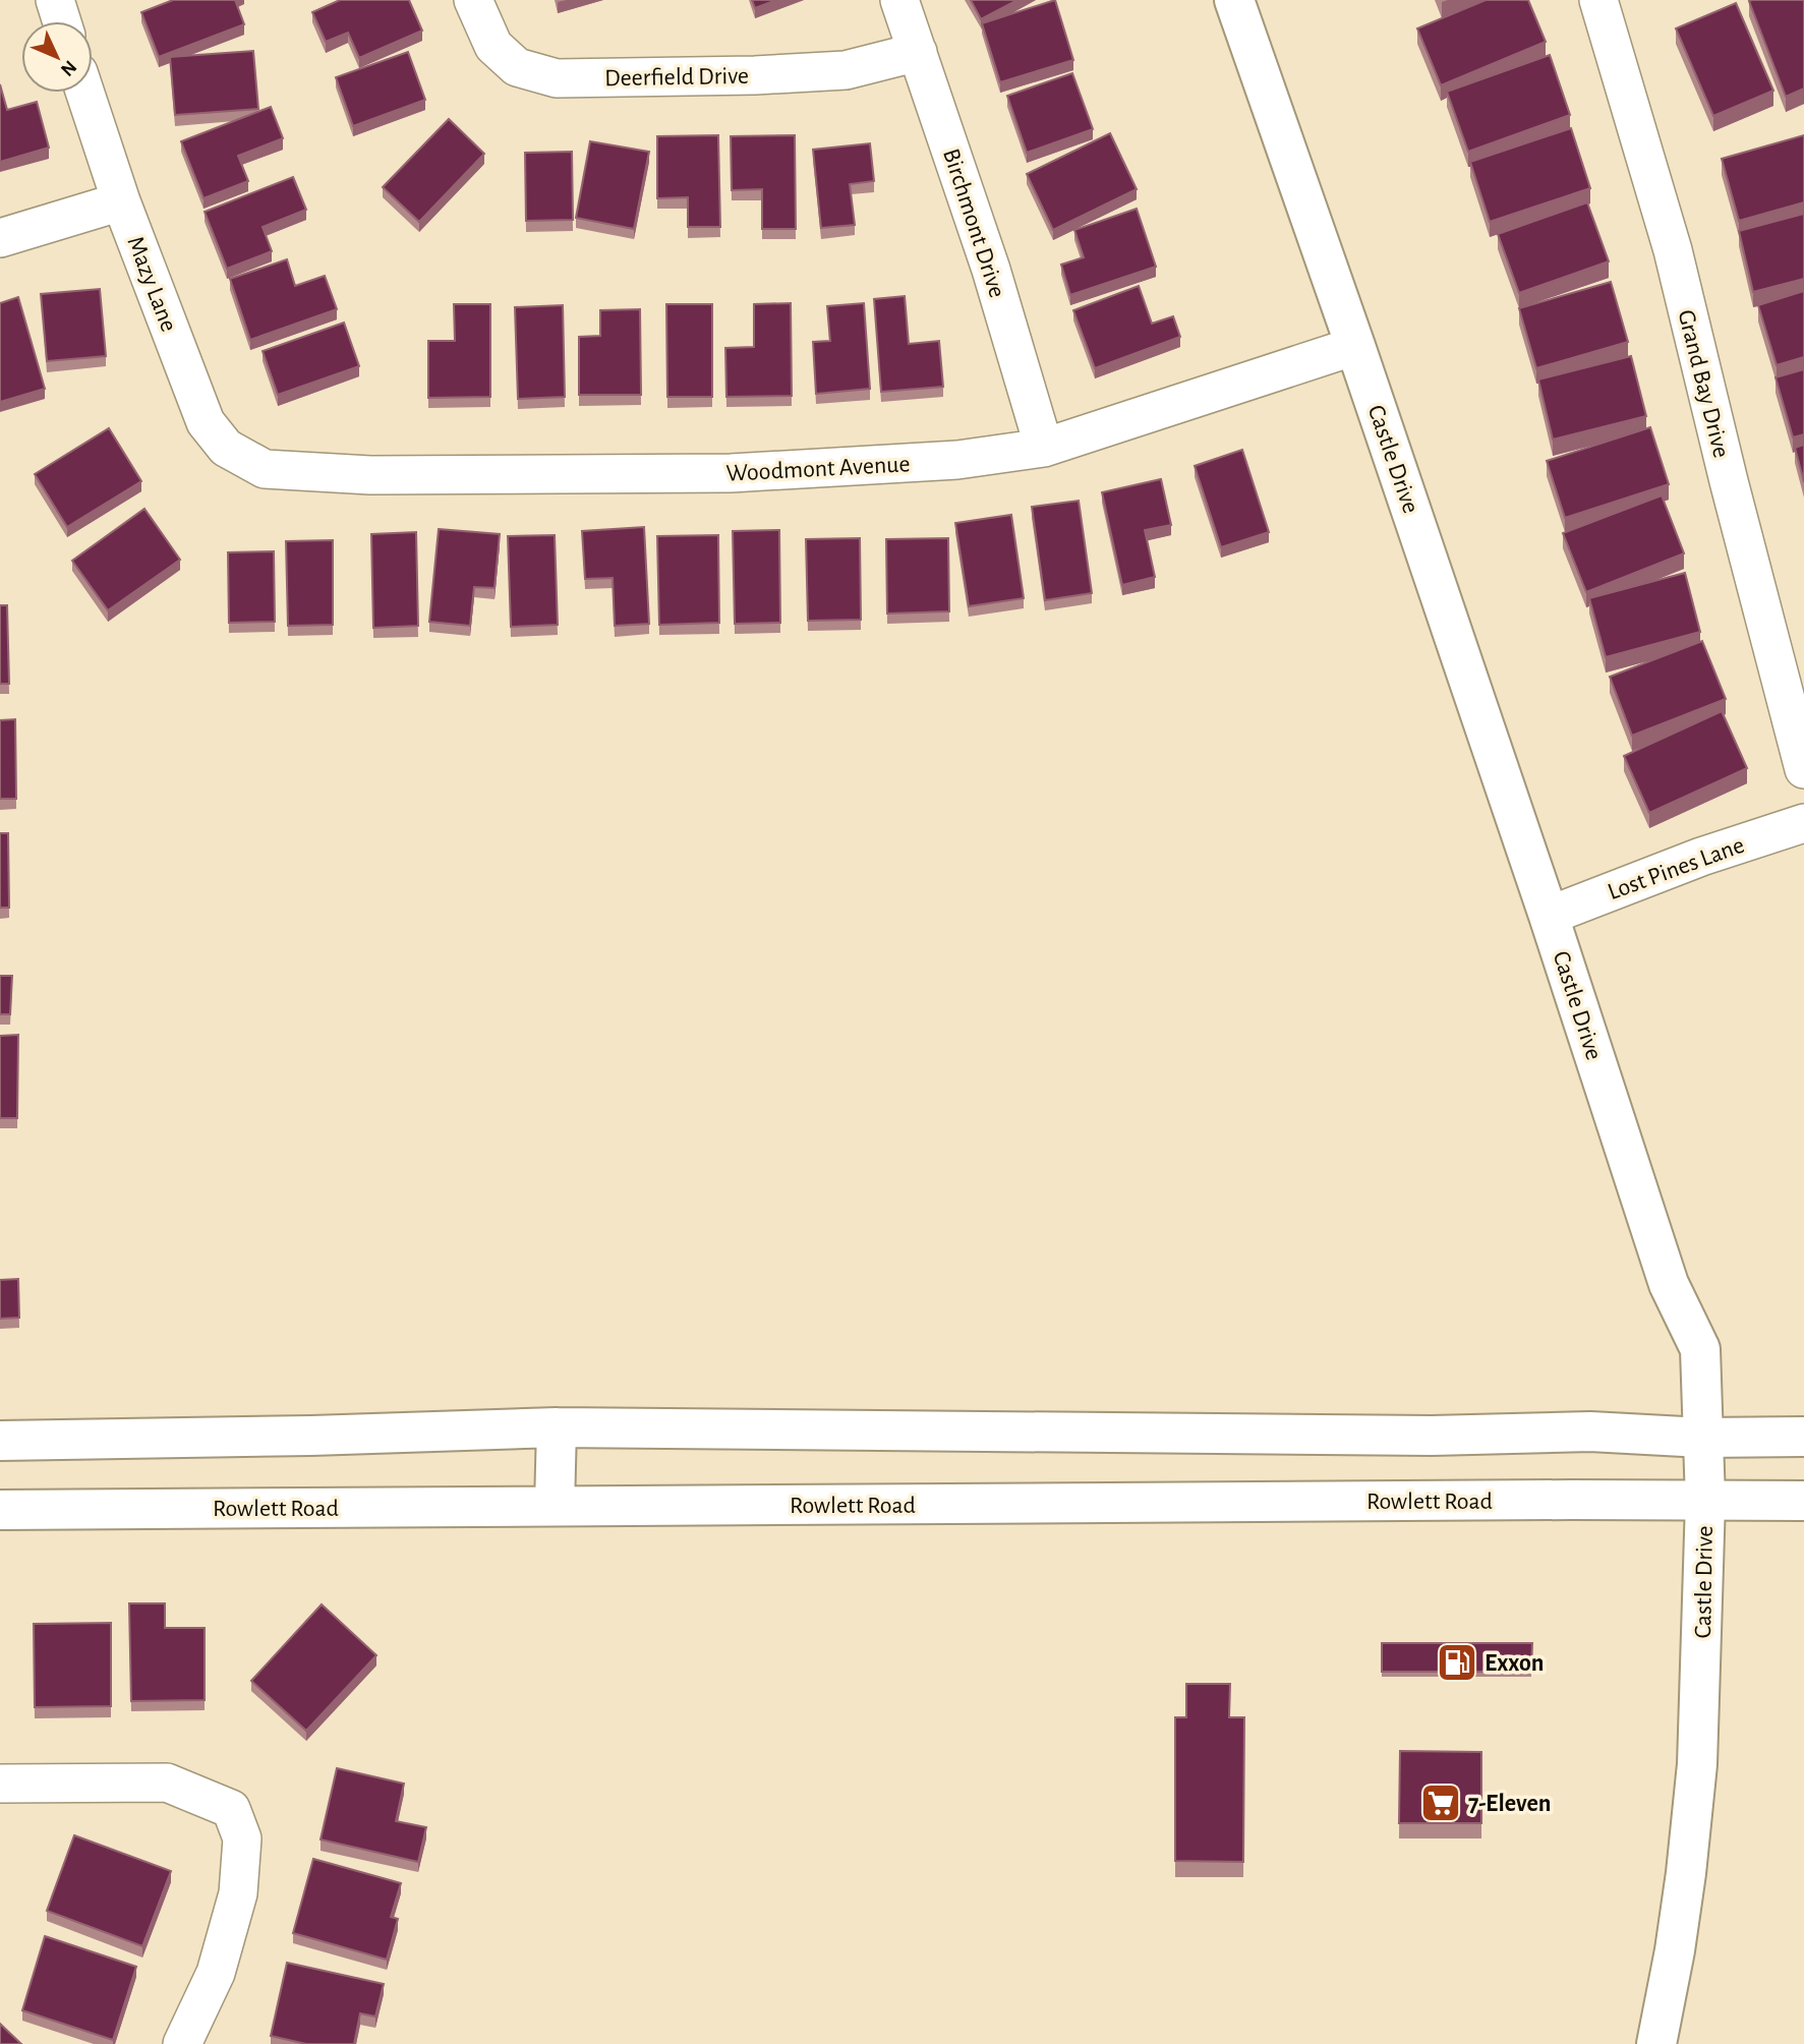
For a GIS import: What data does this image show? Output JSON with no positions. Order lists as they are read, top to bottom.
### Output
{
  "streets": {
    "main road": ["Castle Drive", "Rowlett Road"],
    "street": [
      "Deerfield Drive",
      "Birchmont Drive",
      "Mazy Lane",
      "Grand Bay Drive",
      "Woodmont Avenue",
      "Lost Pines Lane"
    ]
  },
  "crossings": [
    ["Deerfield Drive", "Birchmont Drive"],
    ["Birchmont Drive", "Woodmont Avenue"],
    ["Mazy Lane", "Woodmont Avenue"],
    ["Castle Drive", "Woodmont Avenue"],
    ["Castle Drive", "Lost Pines Lane"],
    ["Castle Drive", "Rowlett Road"]
  ],
  "places": {
    "fuel station": ["Exxon"],
    "supermarket": ["7-Eleven"]
  },
  "north": "bottom right"
}
